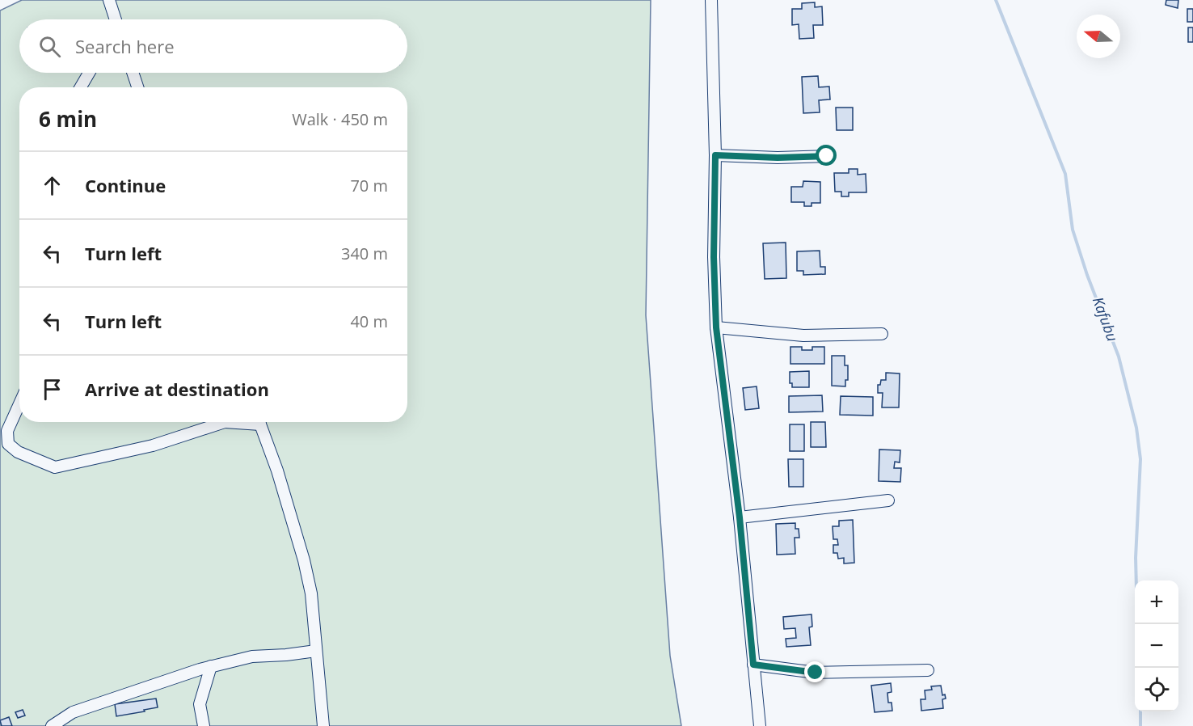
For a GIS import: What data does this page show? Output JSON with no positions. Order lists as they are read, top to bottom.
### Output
{
  "water": ["Kafubu"],
  "north": "left",
  "page": {
    "search": "Search here",
    "heading": ["6 min", "Walk · 450 m"],
    "list": [
      ["Continue", "70 m"],
      ["Turn left", "340 m"],
      ["Turn left", "40 m"],
      "Arrive at destination"
    ],
    "map_buttons": ["+", "−"]
  }
}
